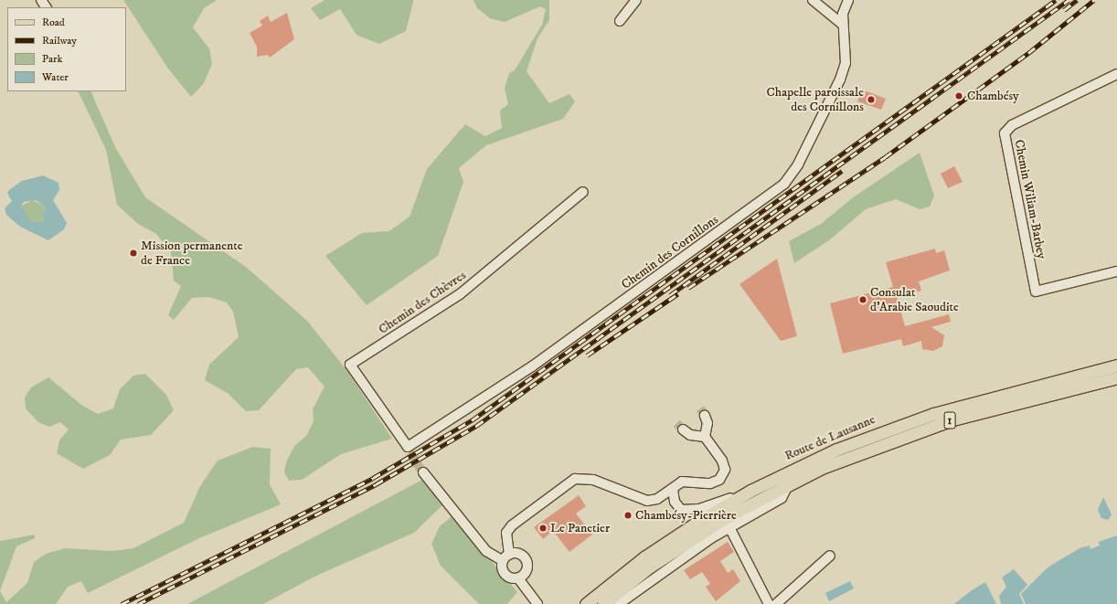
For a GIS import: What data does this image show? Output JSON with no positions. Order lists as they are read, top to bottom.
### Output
{
  "streets": {
    "main road": ["1", "Route de Lausanne"],
    "street": ["Chemin Wiliam-Barbey", "Chemin des Cornillons", "Chemin des Chèvres"]
  },
  "crossings": [
    ["Chemin des Cornillons", "Chemin des Chèvres"]
  ],
  "places": [
    "Chambésy",
    "Chapelle paroissale des Cornillons",
    "Mission permanente de France",
    "Consulat d'Arabie Saoudite",
    "Chambésy-Pierrière",
    "Le Panetier"
  ],
  "legend": [
    "Road",
    "Railway",
    "Park",
    "Water"
  ]
}
